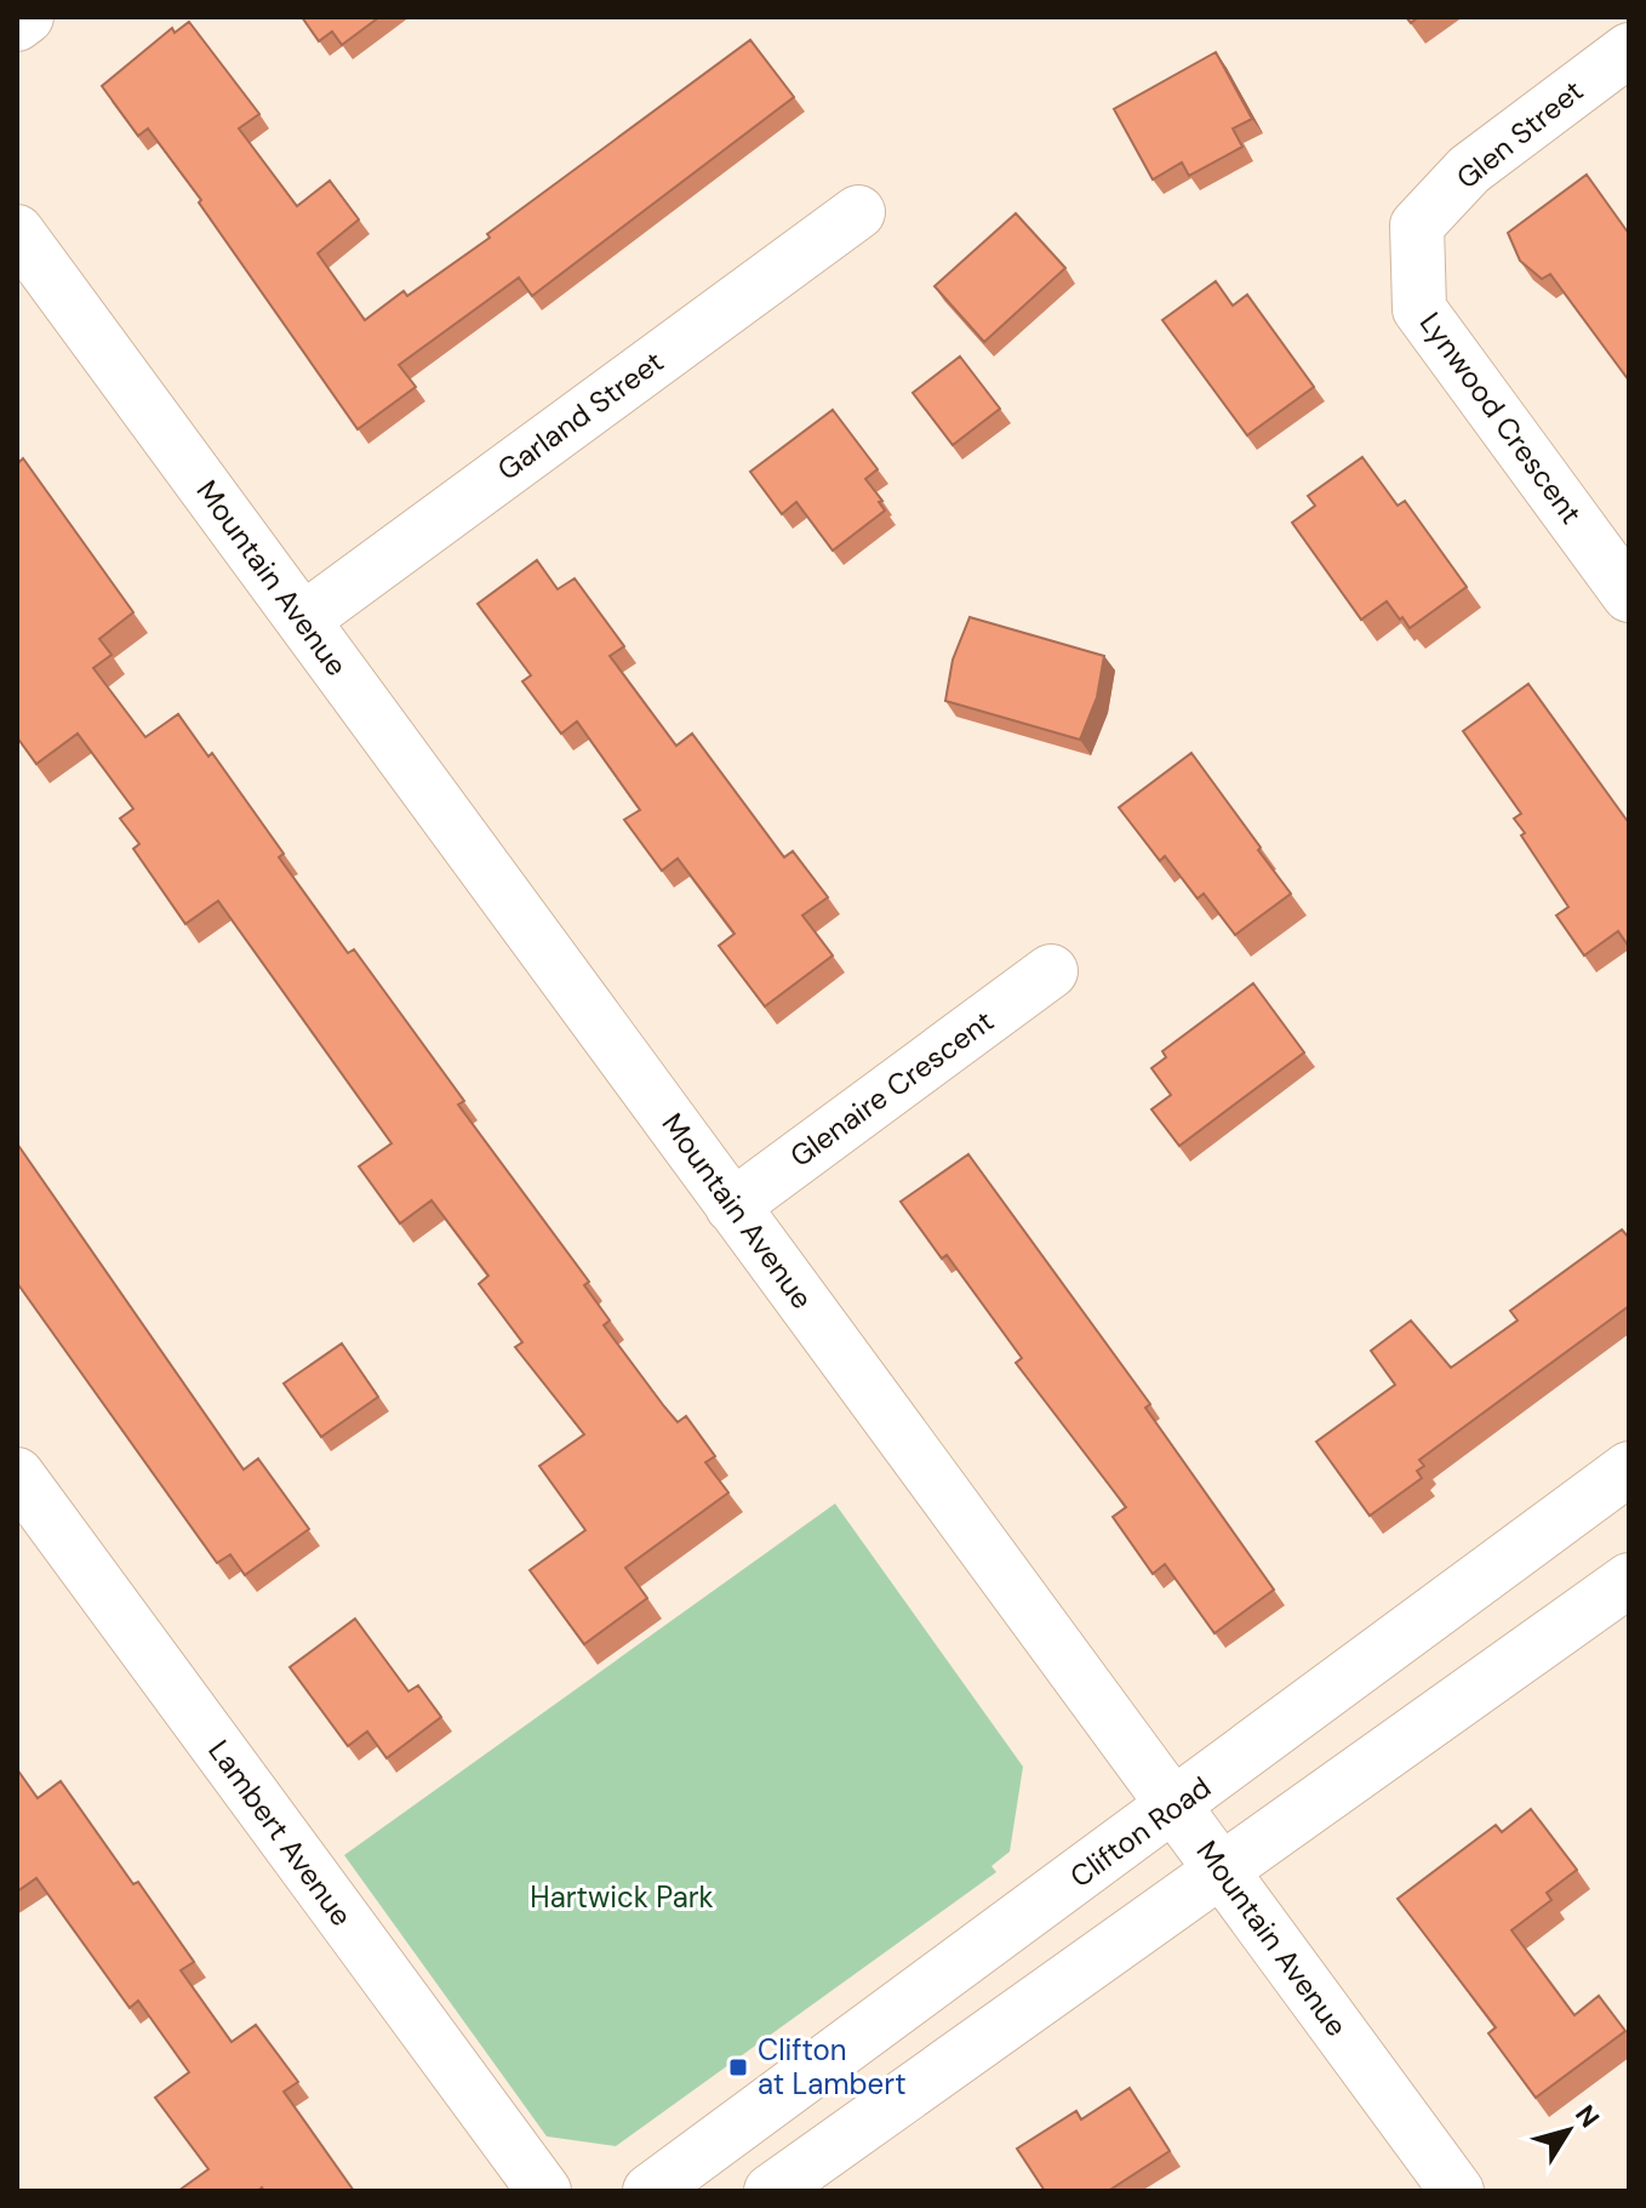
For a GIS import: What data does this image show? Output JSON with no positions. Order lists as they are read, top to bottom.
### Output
{
  "streets": {
    "street": [
      "Glen Street",
      "Garland Street",
      "Lynwood Crescent",
      "Mountain Avenue",
      "Glenaire Crescent",
      "Clifton Road",
      "Lambert Avenue"
    ]
  },
  "crossings": [
    ["Glen Street", "Lynwood Crescent"],
    ["Garland Street", "Mountain Avenue"],
    ["Mountain Avenue", "Glenaire Crescent"],
    ["Mountain Avenue", "Clifton Road"]
  ],
  "parks": ["Hartwick Park"],
  "places": {
    "transit": ["Clifton at Lambert"]
  },
  "north": "top right"
}
